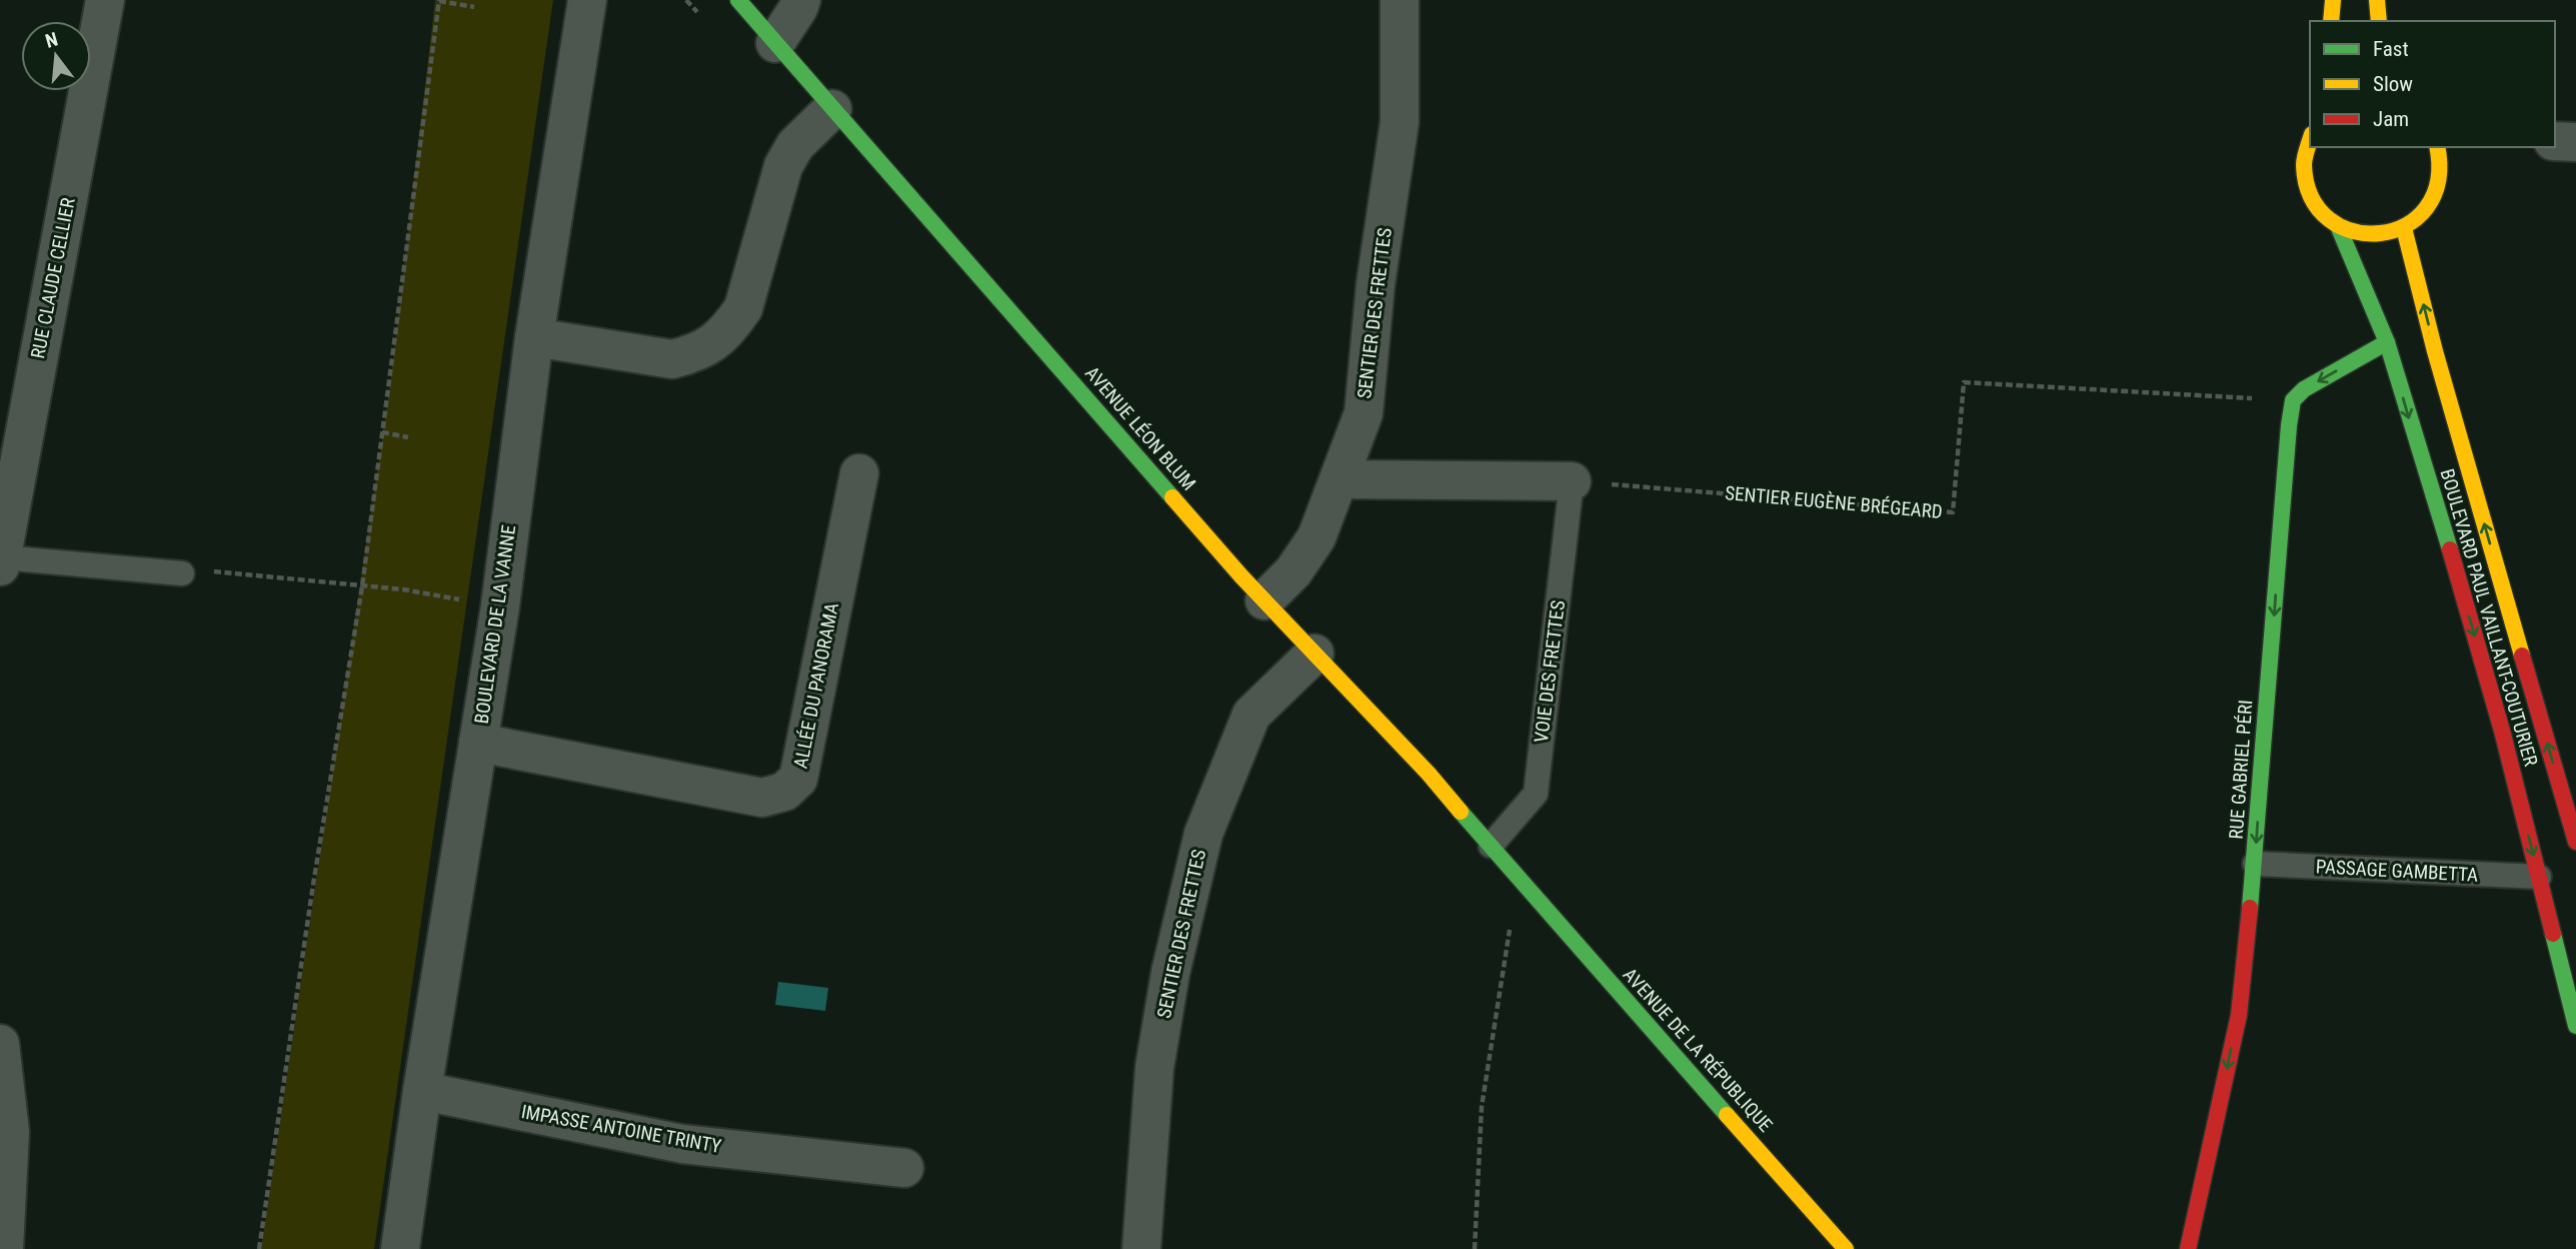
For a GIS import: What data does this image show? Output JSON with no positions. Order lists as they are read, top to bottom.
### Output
{
  "streets": {
    "main road": [
      "AVENUE LÉON BLUM",
      "BOULEVARD PAUL VAILLANT-COUTURIER",
      "RUE GABRIEL PÉRI",
      "AVENUE DE LA RÉPUBLIQUE"
    ],
    "street": [
      "RUE CLAUDE CELLIER",
      "SENTIER DES FRETTES",
      "BOULEVARD DE LA VANNE",
      "ALLÉE DU PANORAMA",
      "IMPASSE ANTOINE TRINTY"
    ],
    "lane": ["VOIE DES FRETTES", "PASSAGE GAMBETTA"],
    "path": ["SENTIER EUGÈNE BRÉGEARD"]
  },
  "crossings": [
    ["SENTIER DES FRETTES", "AVENUE LÉON BLUM"],
    ["AVENUE LÉON BLUM", "VOIE DES FRETTES"],
    ["AVENUE LÉON BLUM", "AVENUE DE LA RÉPUBLIQUE"],
    ["SENTIER EUGÈNE BRÉGEARD", "VOIE DES FRETTES"],
    ["SENTIER EUGÈNE BRÉGEARD", "RUE GABRIEL PÉRI"],
    ["BOULEVARD PAUL VAILLANT-COUTURIER", "PASSAGE GAMBETTA"],
    ["BOULEVARD DE LA VANNE", "ALLÉE DU PANORAMA"],
    ["BOULEVARD DE LA VANNE", "IMPASSE ANTOINE TRINTY"],
    ["RUE GABRIEL PÉRI", "PASSAGE GAMBETTA"]
  ],
  "one_way": ["RUE GABRIEL PÉRI"],
  "legend": ["Fast", "Slow", "Jam"],
  "north": "top"
}
